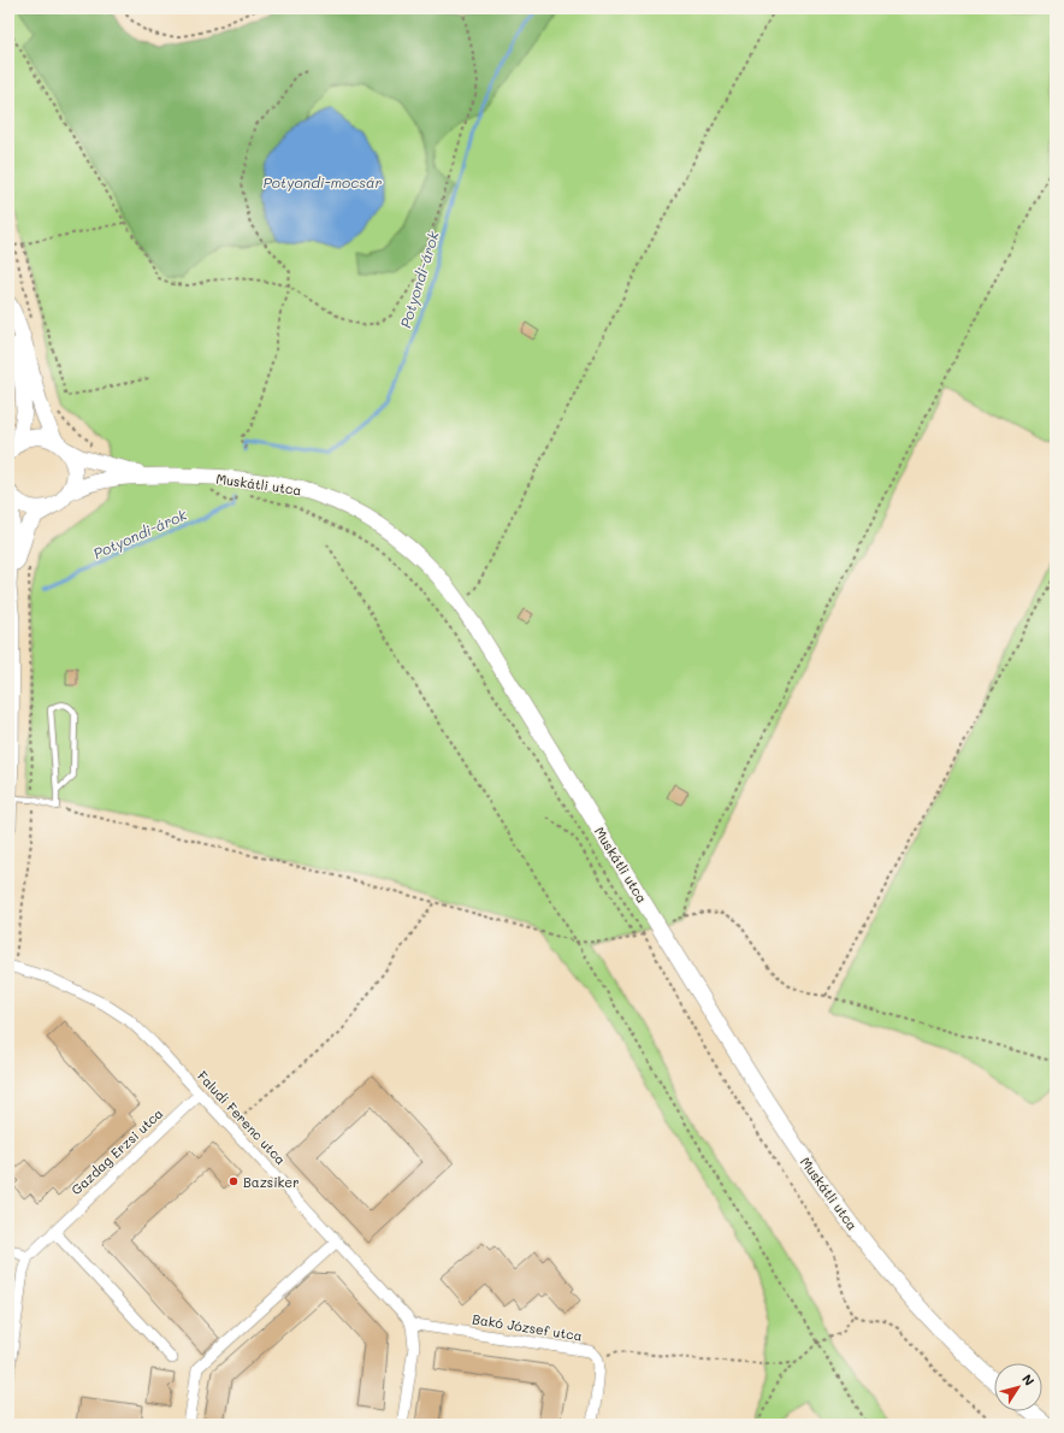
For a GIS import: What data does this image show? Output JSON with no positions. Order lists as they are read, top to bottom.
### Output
{
  "streets": {
    "main road": ["Muskátli utca"],
    "street": ["Faludi Ferenc utca", "Gazdag Erzsi utca", "Bakó József utca"]
  },
  "crossings": [
    ["Faludi Ferenc utca", "Gazdag Erzsi utca"],
    ["Faludi Ferenc utca", "Bakó József utca"]
  ],
  "water": ["Potyondi-mocsár", "Potyondi-árok"],
  "places": ["Bazsiker"],
  "north": "top right"
}
